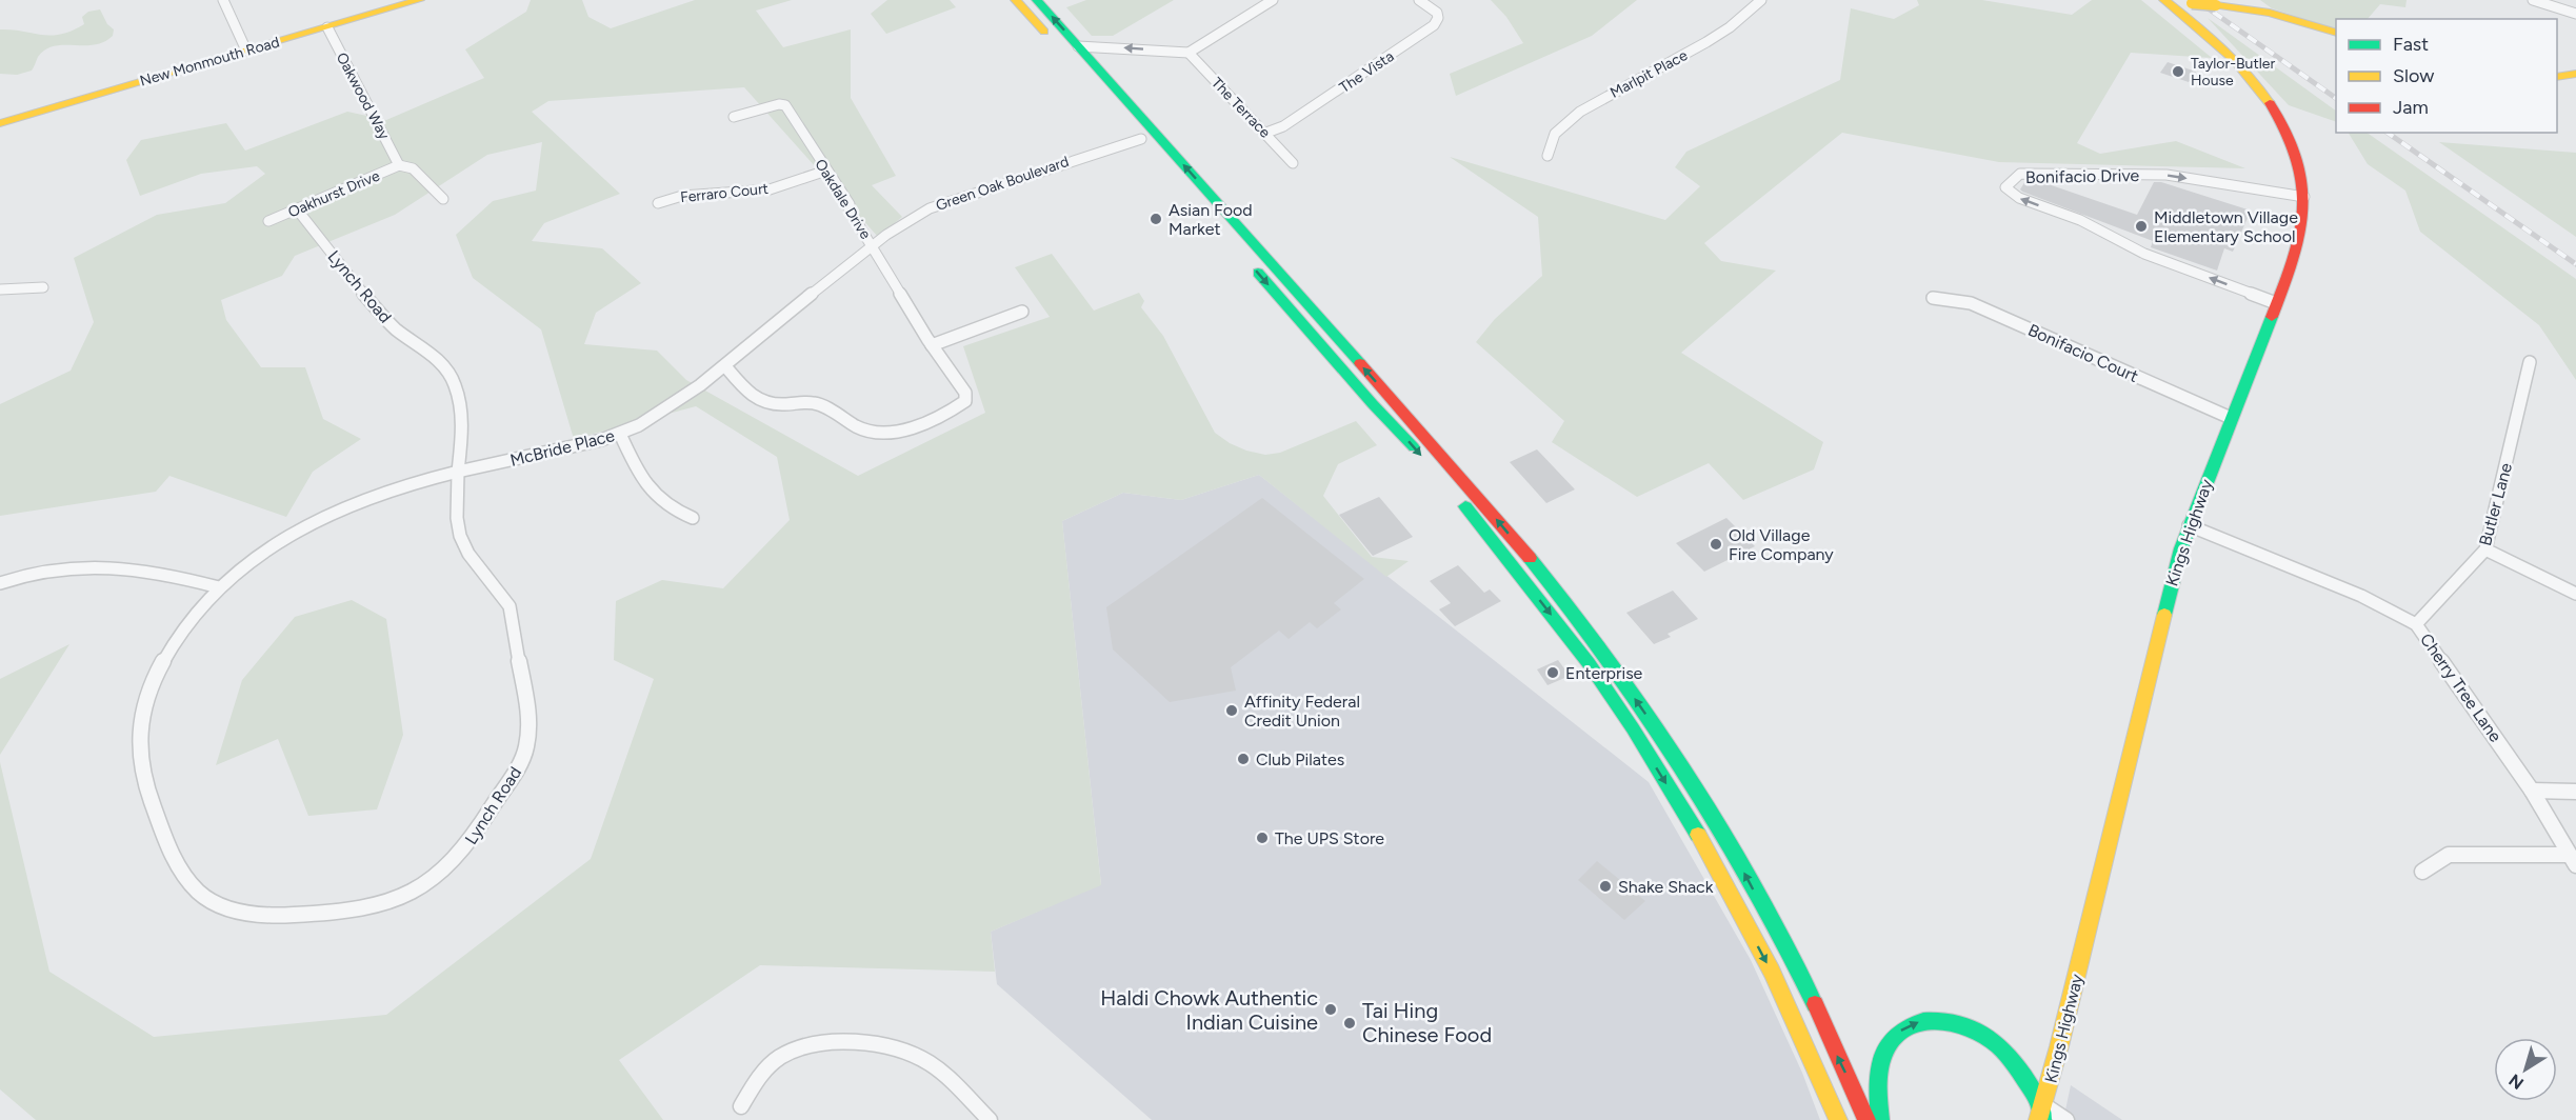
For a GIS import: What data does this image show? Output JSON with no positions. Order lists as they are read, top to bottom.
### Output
{
  "streets": {
    "main road": ["New Monmouth Road", "Kings Highway"],
    "street": [
      "The Vista",
      "Marlpit Place",
      "Oakwood Way",
      "The Terrace",
      "Bonifacio Drive",
      "Green Oak Boulevard",
      "Ferraro Court",
      "Oakhurst Drive",
      "Oakdale Drive",
      "Lynch Road",
      "Bonifacio Court",
      "McBride Place",
      "Butler Lane",
      "Cherry Tree Lane"
    ]
  },
  "crossings": [
    ["New Monmouth Road", "Oakwood Way"],
    ["The Vista", "The Terrace"],
    ["Oakwood Way", "Oakhurst Drive"],
    ["Bonifacio Drive", "Kings Highway"],
    ["Green Oak Boulevard", "Oakdale Drive"],
    ["Green Oak Boulevard", "McBride Place"],
    ["Ferraro Court", "Oakdale Drive"],
    ["Oakhurst Drive", "Lynch Road"],
    ["Oakdale Drive", "McBride Place"],
    ["Lynch Road", "McBride Place"],
    ["Bonifacio Court", "Kings Highway"],
    ["Butler Lane", "Cherry Tree Lane"],
    ["Kings Highway", "Cherry Tree Lane"]
  ],
  "places": [
    "Taylor-Butler House",
    "Asian Food Market",
    "Middletown Village Elementary School",
    "Old Village Fire Company",
    "Enterprise",
    "Affinity Federal Credit Union",
    "Club Pilates",
    "The UPS Store",
    "Shake Shack",
    "Haldi Chowk Authentic Indian Cuisine",
    "Tai Hing Chinese Food"
  ],
  "legend": ["Fast", "Slow", "Jam"],
  "north": "bottom left"
}
